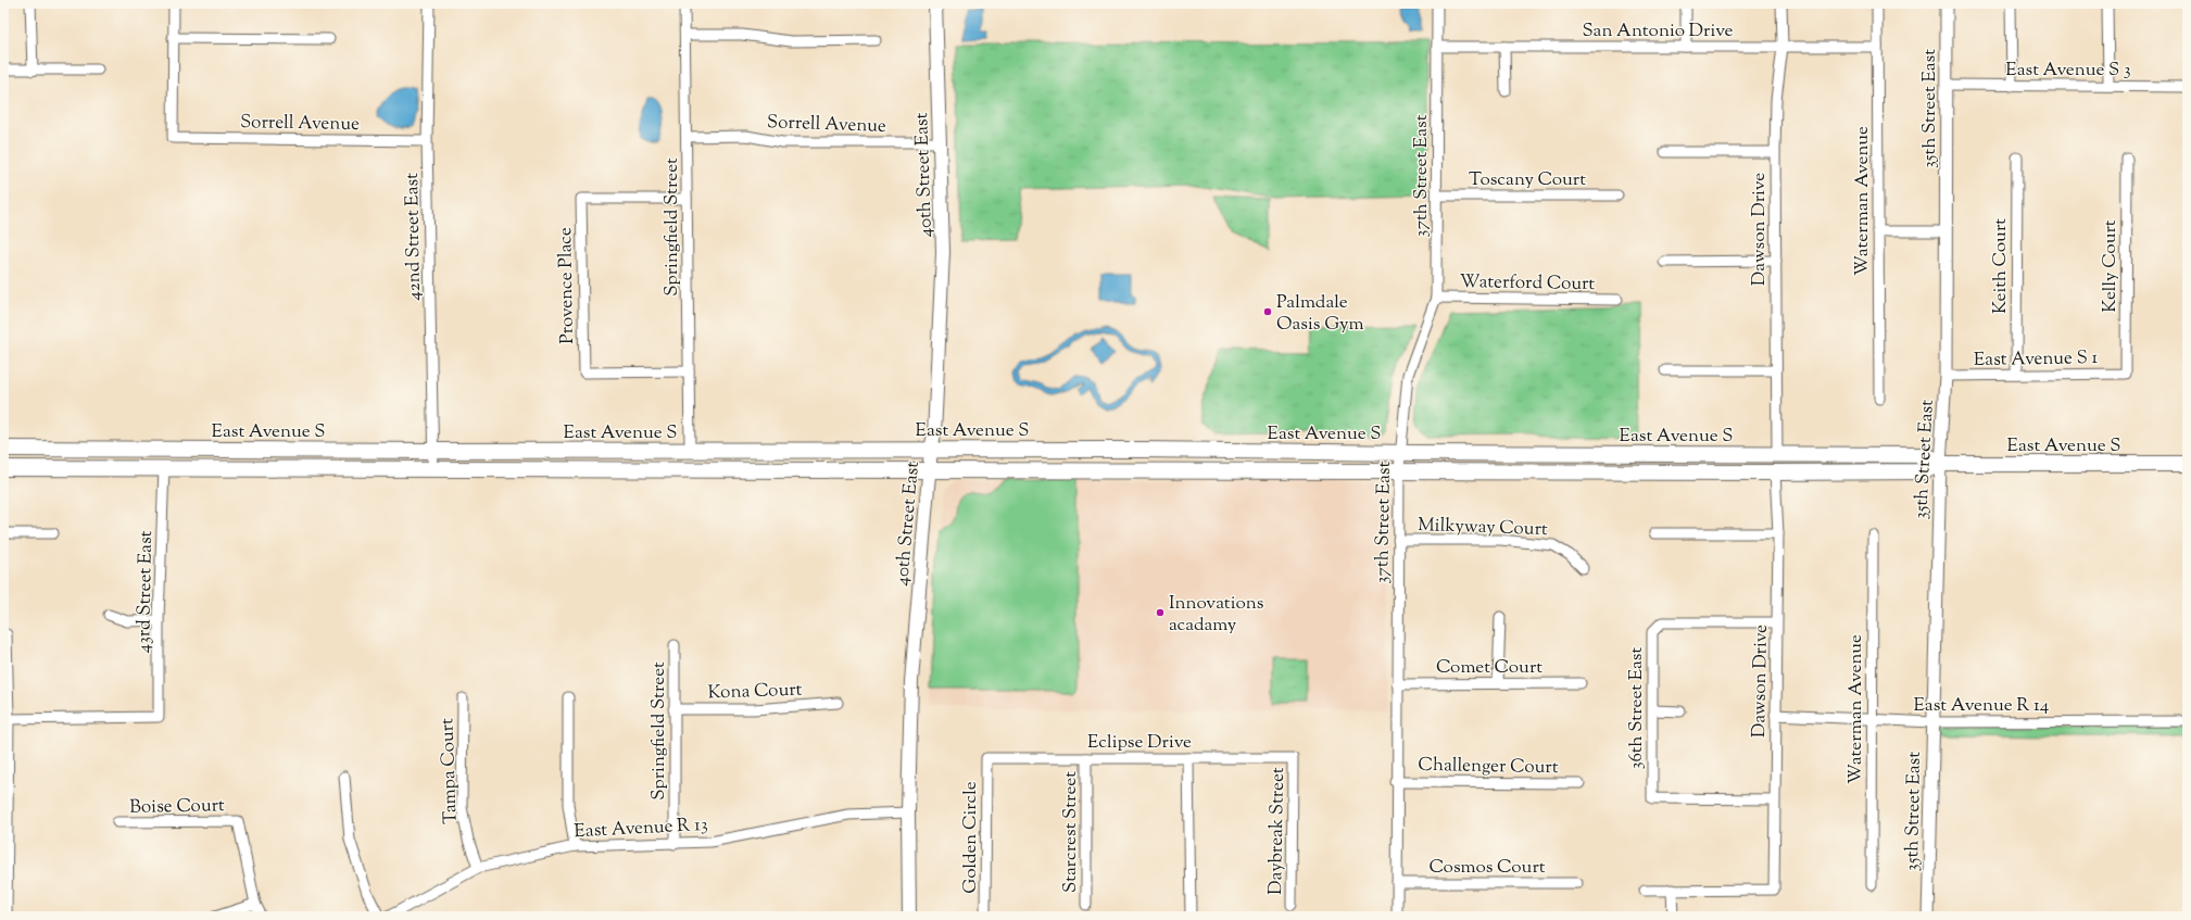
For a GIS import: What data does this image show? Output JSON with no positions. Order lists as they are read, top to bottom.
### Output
{
  "streets": {
    "main road": ["40th Street East", "East Avenue S"],
    "street": [
      "San Antonio Drive",
      "East Avenue S 3",
      "35th Street East",
      "Sorrell Avenue",
      "37th Street East",
      "Toscany Court",
      "Waterman Avenue",
      "Springfield Street",
      "Dawson Drive",
      "42nd Street East",
      "Keith Court",
      "Kelly Court",
      "Waterford Court",
      "Provence Place",
      "East Avenue S 1",
      "Milkyway Court",
      "43rd Street East",
      "Comet Court",
      "Kona Court",
      "East Avenue R 14",
      "36th Street East",
      "Eclipse Drive",
      "Challenger Court",
      "Tampa Court",
      "Boise Court",
      "East Avenue R 13",
      "Daybreak Street",
      "Starcrest Street",
      "Golden Circle",
      "Cosmos Court"
    ]
  },
  "crossings": [
    ["San Antonio Drive", "37th Street East"],
    ["San Antonio Drive", "Waterman Avenue"],
    ["San Antonio Drive", "Dawson Drive"],
    ["East Avenue S 3", "35th Street East"],
    ["35th Street East", "East Avenue S 1"],
    ["35th Street East", "East Avenue S"],
    ["35th Street East", "East Avenue R 14"],
    ["Sorrell Avenue", "40th Street East"],
    ["Sorrell Avenue", "Springfield Street"],
    ["Sorrell Avenue", "42nd Street East"],
    ["40th Street East", "East Avenue S"],
    ["40th Street East", "East Avenue R 13"],
    ["37th Street East", "Toscany Court"],
    ["37th Street East", "Waterford Court"],
    ["37th Street East", "East Avenue S"],
    ["37th Street East", "Milkyway Court"],
    ["37th Street East", "Comet Court"],
    ["37th Street East", "Challenger Court"],
    ["37th Street East", "Cosmos Court"],
    ["Waterman Avenue", "East Avenue R 14"],
    ["Springfield Street", "Provence Place"],
    ["Springfield Street", "East Avenue S"],
    ["Springfield Street", "Kona Court"],
    ["Springfield Street", "East Avenue R 13"],
    ["Dawson Drive", "East Avenue S"],
    ["Dawson Drive", "East Avenue R 14"],
    ["Dawson Drive", "36th Street East"],
    ["42nd Street East", "East Avenue S"],
    ["Keith Court", "East Avenue S 1"],
    ["Kelly Court", "East Avenue S 1"],
    ["East Avenue S", "43rd Street East"],
    ["Eclipse Drive", "Daybreak Street"],
    ["Eclipse Drive", "Starcrest Street"],
    ["Eclipse Drive", "Golden Circle"],
    ["Tampa Court", "East Avenue R 13"]
  ],
  "places": ["Palmdale Oasis Gym", "Innovations acadamy"]
}
